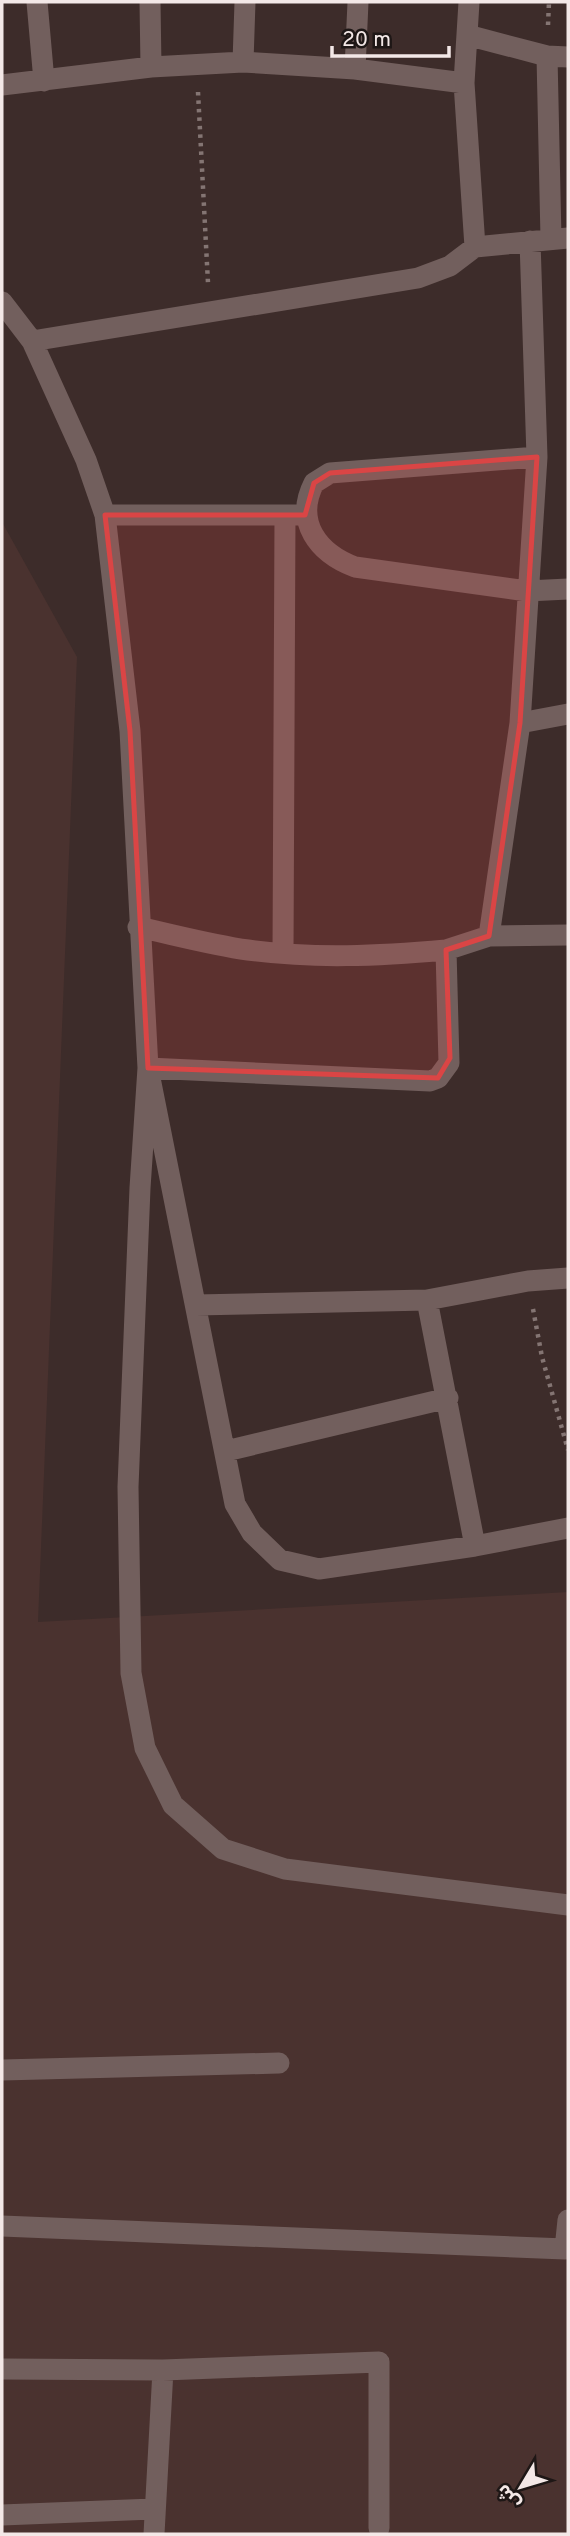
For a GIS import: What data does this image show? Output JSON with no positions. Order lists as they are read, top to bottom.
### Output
{
  "scale_bar": "20 m",
  "north": "bottom left"
}
